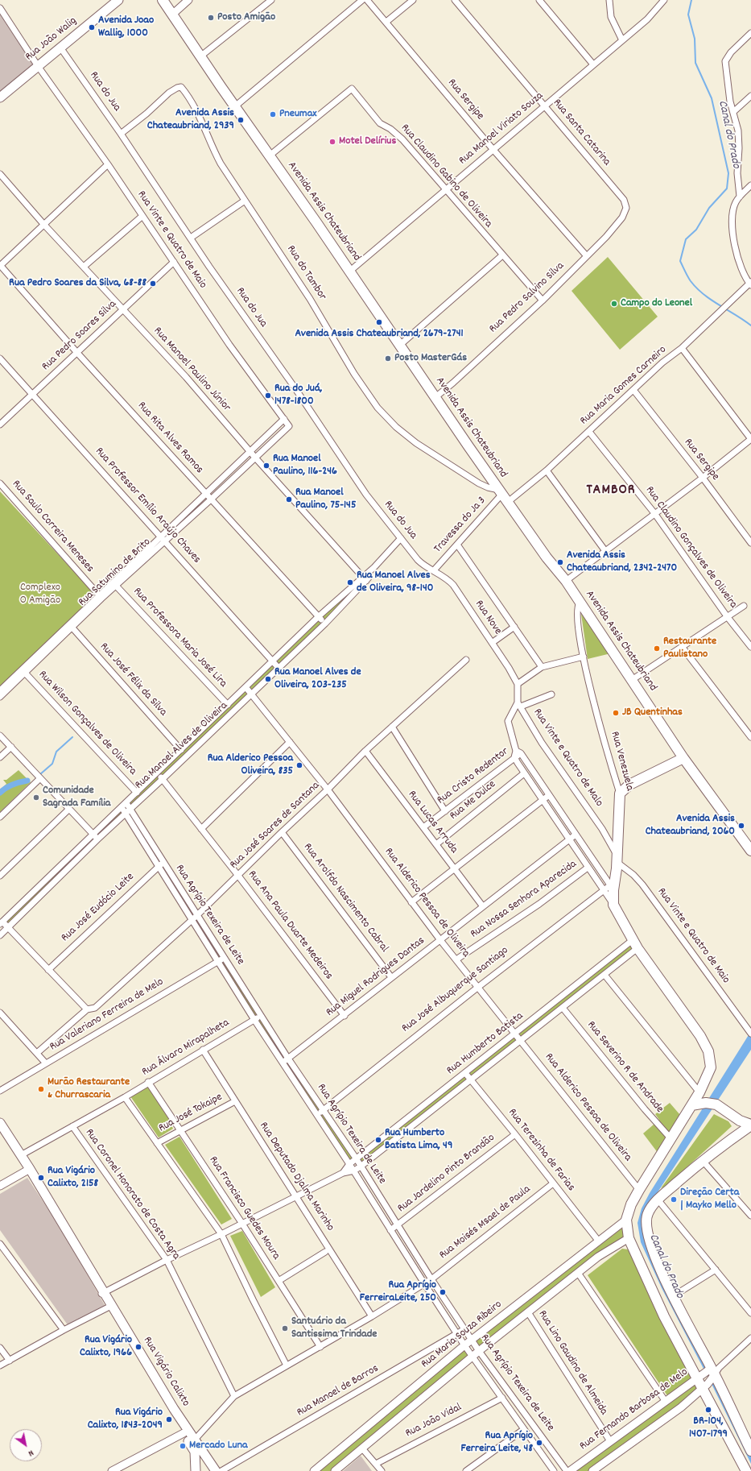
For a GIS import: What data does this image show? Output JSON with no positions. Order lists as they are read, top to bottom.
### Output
{
  "streets": {
    "main road": [
      "Rua João Walig",
      "Avenida Assis Chateubriand",
      "Rua Venezuela",
      "Rua Vigário Calixto"
    ],
    "street": [
      "Rua do Jua",
      "Rua Sergipe",
      "Rua Manoel Viriato Souza",
      "Rua Santa Catarina",
      "Rua Claudino Gabino de Oliveira",
      "Rua Vinte e Quatro de Maio",
      "Rua do Tambor",
      "Rua Pedro Salvino Silva",
      "Rua Pedro Soares Silva",
      "Rua Manoel Paulino Júnior",
      "Rua Maria Gomes Carneiro",
      "Rua Rita Alves Ramos",
      "Rua Professor Emílio Araújo Chaves",
      "Travessa do Ja 3",
      "Rua Saulo Correira Meneses",
      "Rua Claudino Gonçalves de Oliveira",
      "Rua Satumino de Brito",
      "Rua Nove",
      "Rua Professora Maria José Lira",
      "Rua José Félix da Silva",
      "Rua Wilson Gonçalves de Oliveira",
      "Rua Manoel Alves de Oliveira",
      "Rua Vinte e Quatro de Malo",
      "Rua Cristo Redentor",
      "Rua Me Dulce",
      "Rua Lucas Arruda",
      "Rua José Soares de Santana",
      "Rua Arolfdo Nascimento Cabral",
      "Rua Nossa Senhora Aparecida",
      "Rua Alderico Pessoa de Oliveira",
      "Rua José Eudócio Leite",
      "Rua Agrípio Texeira de Leite",
      "Rua Ana Paula Duarte Medeiros",
      "Rua Miguel Rodrigues Dantas",
      "Rua José Albuquerque Santiago",
      "Rua Valeriano Ferreira de Melo",
      "Rua Humberto Batista",
      "Rua Álvaro Mirapalheta",
      "Rua Severino R de Andrade",
      "Rua José Tokaipe",
      "Rua Terezinha de Farias",
      "Rua Jardelino Pinto Brandão",
      "Rua Deputado Djalma Marinho",
      "Rua Coronel Honorato de Costa Agra",
      "Rua Francisco Guedes Moura",
      "Rua Moisés Msael de Paula",
      "Rua Maria Souza Ribeiro",
      "Rua Lino Gaudino de Almeida",
      "Rua Manoel de Barros",
      "Rua Fernando Barbosa de Melo",
      "Rua João Vidal"
    ]
  },
  "crossings": [
    ["Rua João Walig", "Rua do Jua"],
    ["Rua João Walig", "Rua Vinte e Quatro de Maio"],
    ["Rua do Jua", "Rua do Tambor"],
    ["Rua do Jua", "Travessa do Ja 3"],
    ["Rua do Jua", "Rua Nove"],
    ["Rua do Jua", "Rua Manoel Alves de Oliveira"],
    ["Rua Sergipe", "Rua Manoel Viriato Souza"],
    ["Rua Sergipe", "Rua Pedro Salvino Silva"],
    ["Rua Sergipe", "Rua Maria Gomes Carneiro"],
    ["Rua Manoel Viriato Souza", "Rua Santa Catarina"],
    ["Rua Manoel Viriato Souza", "Rua Claudino Gabino de Oliveira"],
    ["Rua Manoel Viriato Souza", "Avenida Assis Chateubriand"],
    ["Rua Santa Catarina", "Rua Pedro Salvino Silva"],
    ["Rua Claudino Gabino de Oliveira", "Avenida Assis Chateubriand"],
    ["Rua Claudino Gabino de Oliveira", "Rua Pedro Salvino Silva"],
    ["Avenida Assis Chateubriand", "Rua do Tambor"],
    ["Avenida Assis Chateubriand", "Rua Pedro Salvino Silva"],
    ["Avenida Assis Chateubriand", "Rua Maria Gomes Carneiro"],
    ["Avenida Assis Chateubriand", "Travessa do Ja 3"],
    ["Avenida Assis Chateubriand", "Rua Venezuela"],
    ["Rua Vinte e Quatro de Maio", "Rua Pedro Soares Silva"],
    ["Rua Vinte e Quatro de Maio", "Rua Satumino de Brito"],
    ["Rua Vinte e Quatro de Maio", "Rua Vinte e Quatro de Malo"],
    ["Rua Vinte e Quatro de Maio", "Rua Venezuela"],
    ["Rua do Tambor", "Rua Maria Gomes Carneiro"],
    ["Rua do Tambor", "Travessa do Ja 3"],
    ["Rua Pedro Soares Silva", "Rua Manoel Paulino Júnior"],
    ["Rua Pedro Soares Silva", "Rua Rita Alves Ramos"],
    ["Rua Pedro Soares Silva", "Rua Professor Emílio Araújo Chaves"],
    ["Rua Manoel Paulino Júnior", "Rua Satumino de Brito"],
    ["Rua Manoel Paulino Júnior", "Rua Manoel Alves de Oliveira"],
    ["Rua Maria Gomes Carneiro", "Travessa do Ja 3"],
    ["Rua Maria Gomes Carneiro", "Rua Claudino Gonçalves de Oliveira"],
    ["Rua Rita Alves Ramos", "Rua Satumino de Brito"],
    ["Rua Rita Alves Ramos", "Rua Manoel Alves de Oliveira"],
    ["Rua Professor Emílio Araújo Chaves", "Rua Satumino de Brito"],
    ["Rua Professor Emílio Araújo Chaves", "Rua Manoel Alves de Oliveira"],
    ["Travessa do Ja 3", "Rua Nove"],
    ["Rua Saulo Correira Meneses", "Rua Satumino de Brito"],
    ["Rua Satumino de Brito", "Rua Professora Maria José Lira"],
    ["Rua Satumino de Brito", "Rua José Félix da Silva"],
    ["Rua Satumino de Brito", "Rua Wilson Gonçalves de Oliveira"],
    ["Rua Professora Maria José Lira", "Rua Manoel Alves de Oliveira"],
    ["Rua José Félix da Silva", "Rua Manoel Alves de Oliveira"],
    ["Rua Wilson Gonçalves de Oliveira", "Rua Manoel Alves de Oliveira"],
    ["Rua Manoel Alves de Oliveira", "Rua Alderico Pessoa de Oliveira"],
    ["Rua Manoel Alves de Oliveira", "Rua Agrípio Texeira de Leite"],
    ["Rua Manoel Alves de Oliveira", "Rua Ana Paula Duarte Medeiros"],
    ["Rua Vinte e Quatro de Malo", "Rua Venezuela"],
    ["Rua Vinte e Quatro de Malo", "Rua Cristo Redentor"],
    ["Rua Venezuela", "Rua José Albuquerque Santiago"],
    ["Rua Cristo Redentor", "Rua Lucas Arruda"],
    ["Rua Me Dulce", "Rua Lucas Arruda"],
    ["Rua Lucas Arruda", "Rua José Soares de Santana"],
    ["Rua Lucas Arruda", "Rua Miguel Rodrigues Dantas"],
    ["Rua José Soares de Santana", "Rua Arolfdo Nascimento Cabral"],
    ["Rua José Soares de Santana", "Rua Alderico Pessoa de Oliveira"],
    ["Rua José Soares de Santana", "Rua Agrípio Texeira de Leite"],
    ["Rua José Soares de Santana", "Rua Ana Paula Duarte Medeiros"],
    ["Rua Arolfdo Nascimento Cabral", "Rua Miguel Rodrigues Dantas"],
    ["Rua Nossa Senhora Aparecida", "Rua Alderico Pessoa de Oliveira"],
    ["Rua Alderico Pessoa de Oliveira", "Rua Miguel Rodrigues Dantas"],
    ["Rua Alderico Pessoa de Oliveira", "Rua José Albuquerque Santiago"],
    ["Rua Alderico Pessoa de Oliveira", "Rua Humberto Batista"],
    ["Rua José Eudócio Leite", "Rua Agrípio Texeira de Leite"],
    ["Rua Agrípio Texeira de Leite", "Rua Miguel Rodrigues Dantas"],
    ["Rua Agrípio Texeira de Leite", "Rua José Albuquerque Santiago"],
    ["Rua Agrípio Texeira de Leite", "Rua Valeriano Ferreira de Melo"],
    ["Rua Agrípio Texeira de Leite", "Rua Humberto Batista"],
    ["Rua Agrípio Texeira de Leite", "Rua Álvaro Mirapalheta"],
    ["Rua Agrípio Texeira de Leite", "Rua Jardelino Pinto Brandão"],
    ["Rua Agrípio Texeira de Leite", "Rua Moisés Msael de Paula"],
    ["Rua Agrípio Texeira de Leite", "Rua Maria Souza Ribeiro"],
    ["Rua Agrípio Texeira de Leite", "Rua Manoel de Barros"],
    ["Rua Agrípio Texeira de Leite", "Rua João Vidal"],
    ["Rua Ana Paula Duarte Medeiros", "Rua Miguel Rodrigues Dantas"],
    ["Rua Humberto Batista", "Rua Severino R de Andrade"],
    ["Rua Humberto Batista", "Rua Terezinha de Farias"],
    ["Rua Humberto Batista", "Rua Deputado Djalma Marinho"],
    ["Rua Humberto Batista", "Rua Coronel Honorato de Costa Agra"],
    ["Rua Humberto Batista", "Rua Francisco Guedes Moura"],
    ["Rua Humberto Batista", "Rua Vigário Calixto"],
    ["Rua Álvaro Mirapalheta", "Rua Deputado Djalma Marinho"],
    ["Rua Álvaro Mirapalheta", "Rua Coronel Honorato de Costa Agra"],
    ["Rua Álvaro Mirapalheta", "Rua Francisco Guedes Moura"],
    ["Rua Álvaro Mirapalheta", "Rua Vigário Calixto"],
    ["Rua José Tokaipe", "Rua Deputado Djalma Marinho"],
    ["Rua José Tokaipe", "Rua Francisco Guedes Moura"],
    ["Rua Terezinha de Farias", "Rua Jardelino Pinto Brandão"],
    ["Rua Terezinha de Farias", "Rua Moisés Msael de Paula"],
    ["Rua Terezinha de Farias", "Rua Maria Souza Ribeiro"],
    ["Rua Deputado Djalma Marinho", "Rua Moisés Msael de Paula"],
    ["Rua Coronel Honorato de Costa Agra", "Rua Moisés Msael de Paula"],
    ["Rua Francisco Guedes Moura", "Rua Moisés Msael de Paula"],
    ["Rua Moisés Msael de Paula", "Rua Vigário Calixto"],
    ["Rua Maria Souza Ribeiro", "Rua Lino Gaudino de Almeida"],
    ["Rua Lino Gaudino de Almeida", "Rua Fernando Barbosa de Melo"]
  ],
  "districts": ["TAMBOR"],
  "water": ["Canal do Prado"],
  "parks": ["Complexo O Amigão"],
  "places": [
    "Posto Amigão",
    "Avenida Joao Wallig, 1000",
    "Pneumax",
    "Avenida Assis Chateaubriand, 2939",
    "Motel Delírius",
    "Rua Pedro Soares da Silva, 68-88",
    "Campo do Leonel",
    "Avenida Assis Chateaubriand, 2679-2741",
    "Posto MasterGás",
    "Rua do Juá, 1478-1800",
    "Rua Manoel Paulino, 116-246",
    "Rua Manoel Paulino, 75-145",
    "Avenida Assis Chateaubriand, 2342-2470",
    "Rua Manoel Alves de Oliveira, 98-140",
    "Restaurante Paulistano",
    "Rua Manoel Alves de Oliveira, 203-235",
    "JB Quentinhas",
    "Rua Alderico Pessoa Oliveira, 835",
    "Comunidade Sagrada Família",
    "Avenida Assis Chateaubriand, 2060",
    "Murão Restaurante & Churrascaria",
    "Rua Humberto Batista Lima, 49",
    "Rua Vigário Calixto, 2158",
    "Direção Certa | Mayko Mello",
    "Rua Aprígio FerreiraLeite, 250",
    "Santuário da Santissima Trindade",
    "Rua Vigário Calixto, 1966",
    "BR-104, 1407-1799",
    "Rua Vigário Calixto, 1843-2049",
    "Rua Aprígio Ferreira Leite, 48",
    "Mercado Luna"
  ],
  "north": "bottom right"
}
